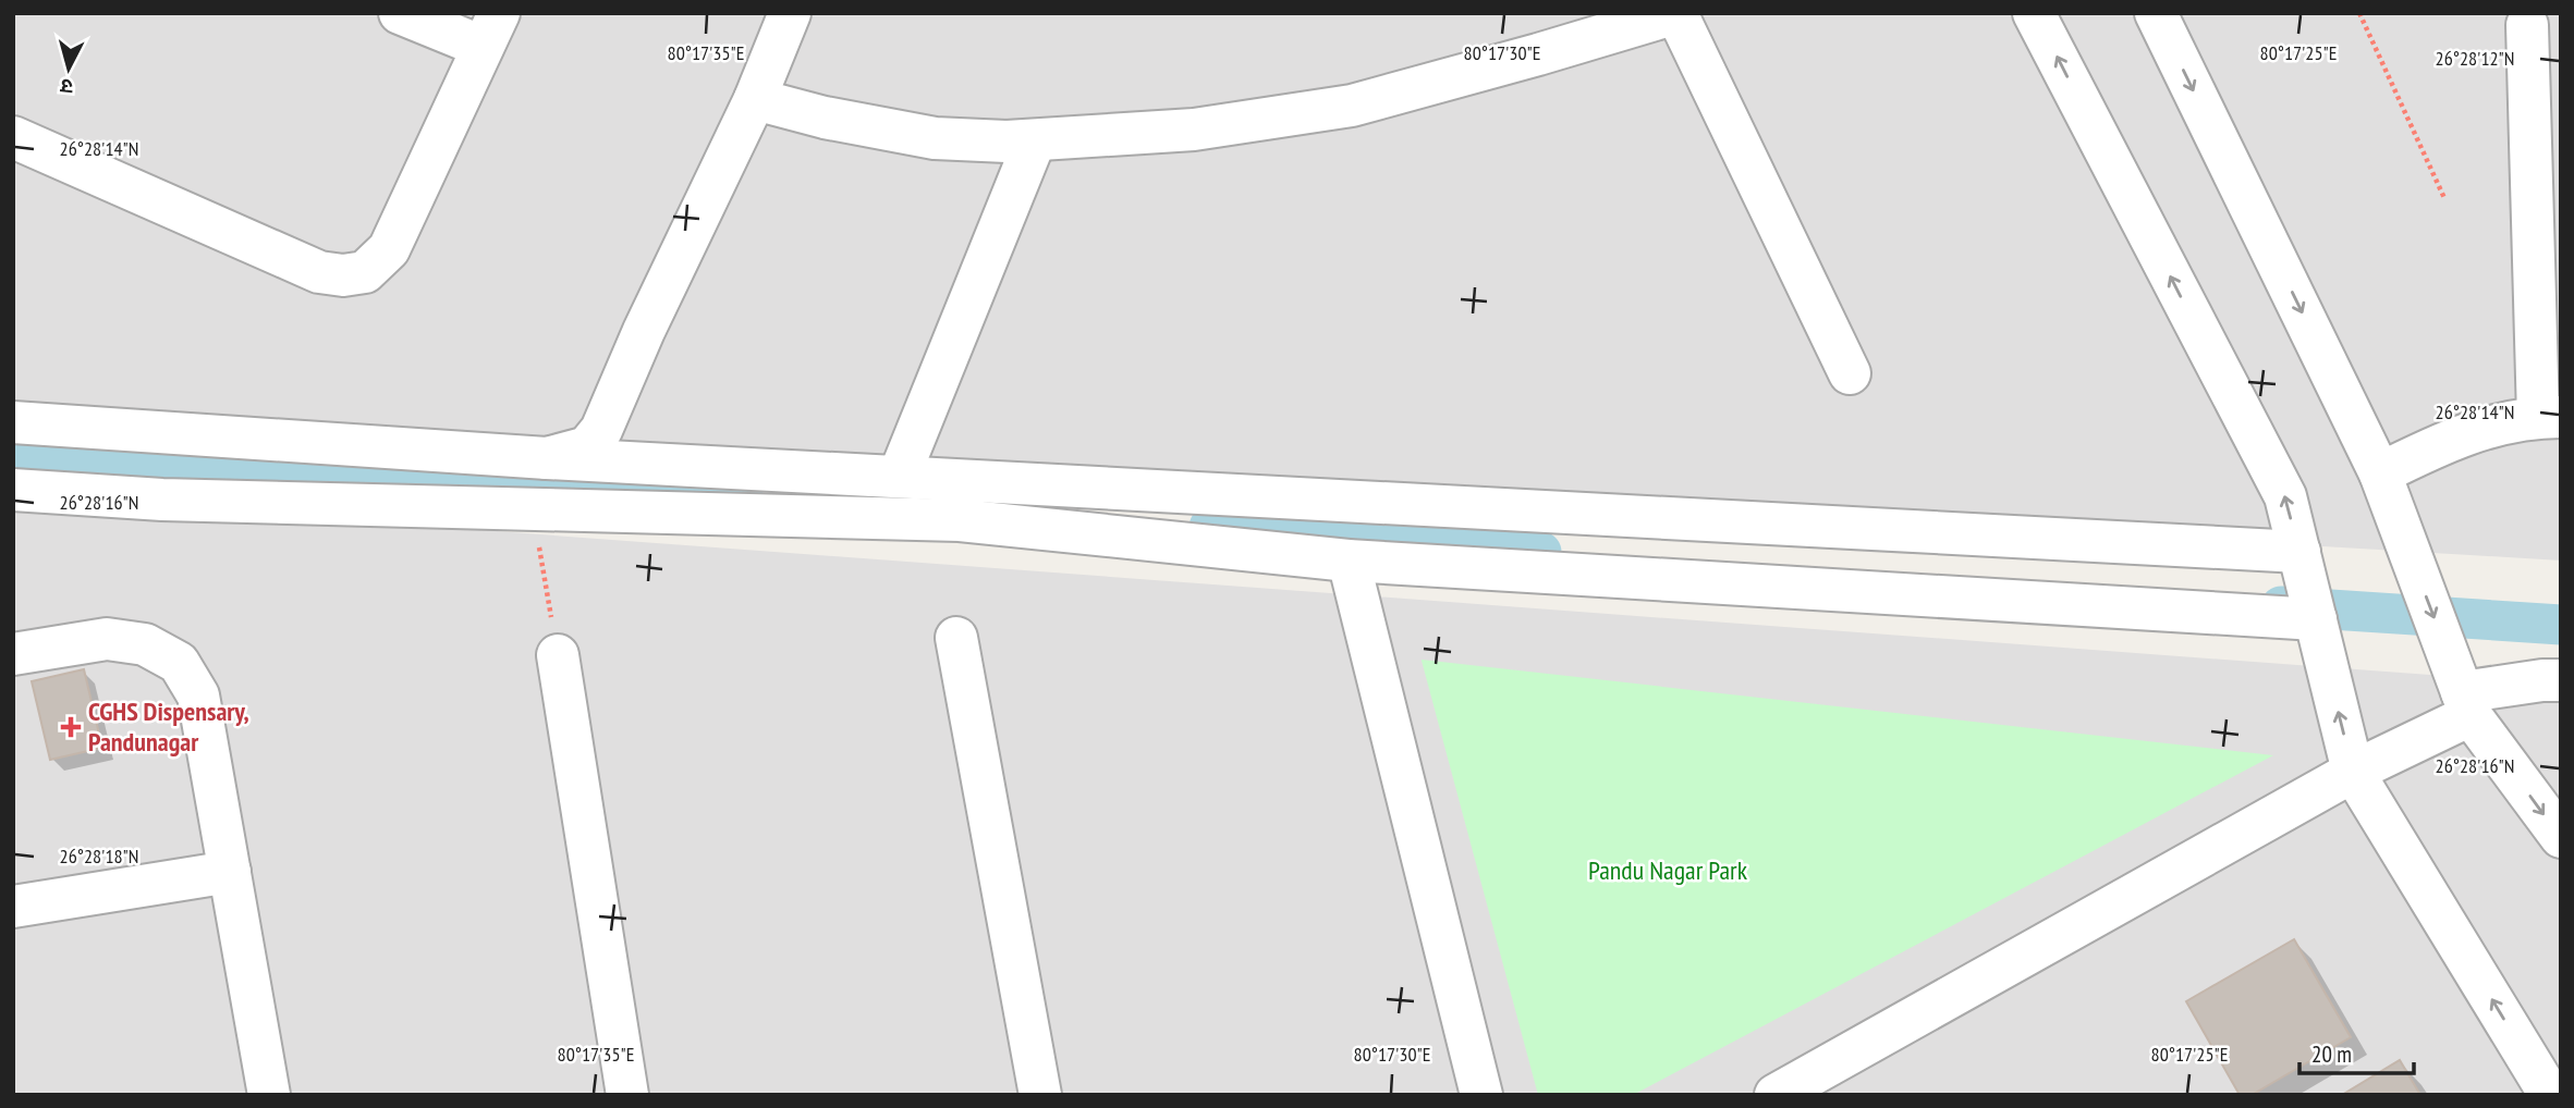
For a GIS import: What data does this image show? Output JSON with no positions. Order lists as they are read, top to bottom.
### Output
{
  "parks": ["Pandu Nagar Park"],
  "places": {
    "health": ["CGHS Dispensary, Pandunagar"]
  },
  "scale_bar": "20 m",
  "north": "bottom",
  "coordinates": [
    "80°17'35\"E",
    "80°17'30\"E",
    "80°17'25\"E",
    "26°28'12\"N",
    "26°28'14\"N",
    "26°28'16\"N",
    "26°28'18\"N"
  ]
}
